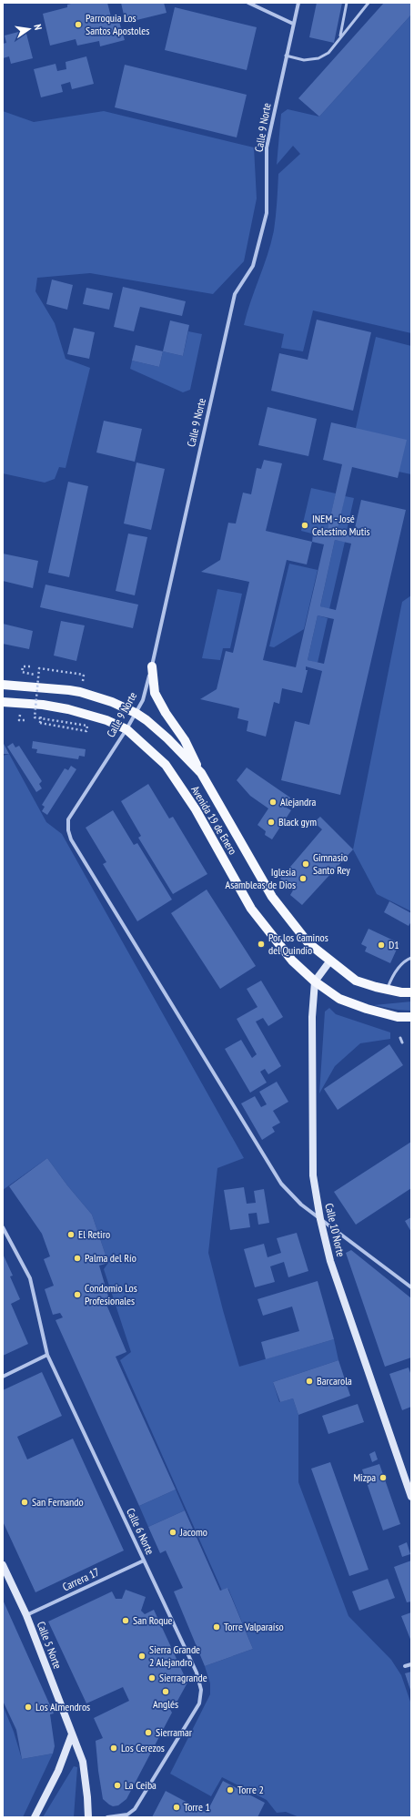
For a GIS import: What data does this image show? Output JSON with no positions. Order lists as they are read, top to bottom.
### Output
{
  "streets": {
    "main road": ["Avenida 19 de Enero"],
    "street": [
      "Calle 9 Norte",
      "Calle 10 Norte",
      "Calle 6 Norte",
      "Carrera 17",
      "Calle 5 Norte"
    ]
  },
  "crossings": [
    ["Calle 9 Norte", "Avenida 19 de Enero"],
    ["Calle 9 Norte", "Calle 10 Norte"],
    ["Avenida 19 de Enero", "Calle 10 Norte"],
    ["Calle 6 Norte", "Carrera 17"],
    ["Carrera 17", "Calle 5 Norte"]
  ],
  "places": [
    "Parroquia Los Santos Apostoles",
    "INEM - José Celestino Mutis",
    "Alejandra",
    "Black gym",
    "Gimnasio Santo Rey",
    "Iglesia Asambleas de Dios",
    "Por los Caminos del Quindío",
    "D1",
    "El Retiro",
    "Palma del Río",
    "Condomio Los Profesionales",
    "Barcarola",
    "Mizpa",
    "San Fernando",
    "Jacomo",
    "San Roque",
    "Torre Valparaíso",
    "Sierra Grande 2 Alejandro",
    "Sierragrande",
    "Anglés",
    "Los Almendros",
    "Sierramar",
    "Los Cerezos",
    "La Ceiba",
    "Torre 2",
    "Torre 1"
  ],
  "north": "right"
}
